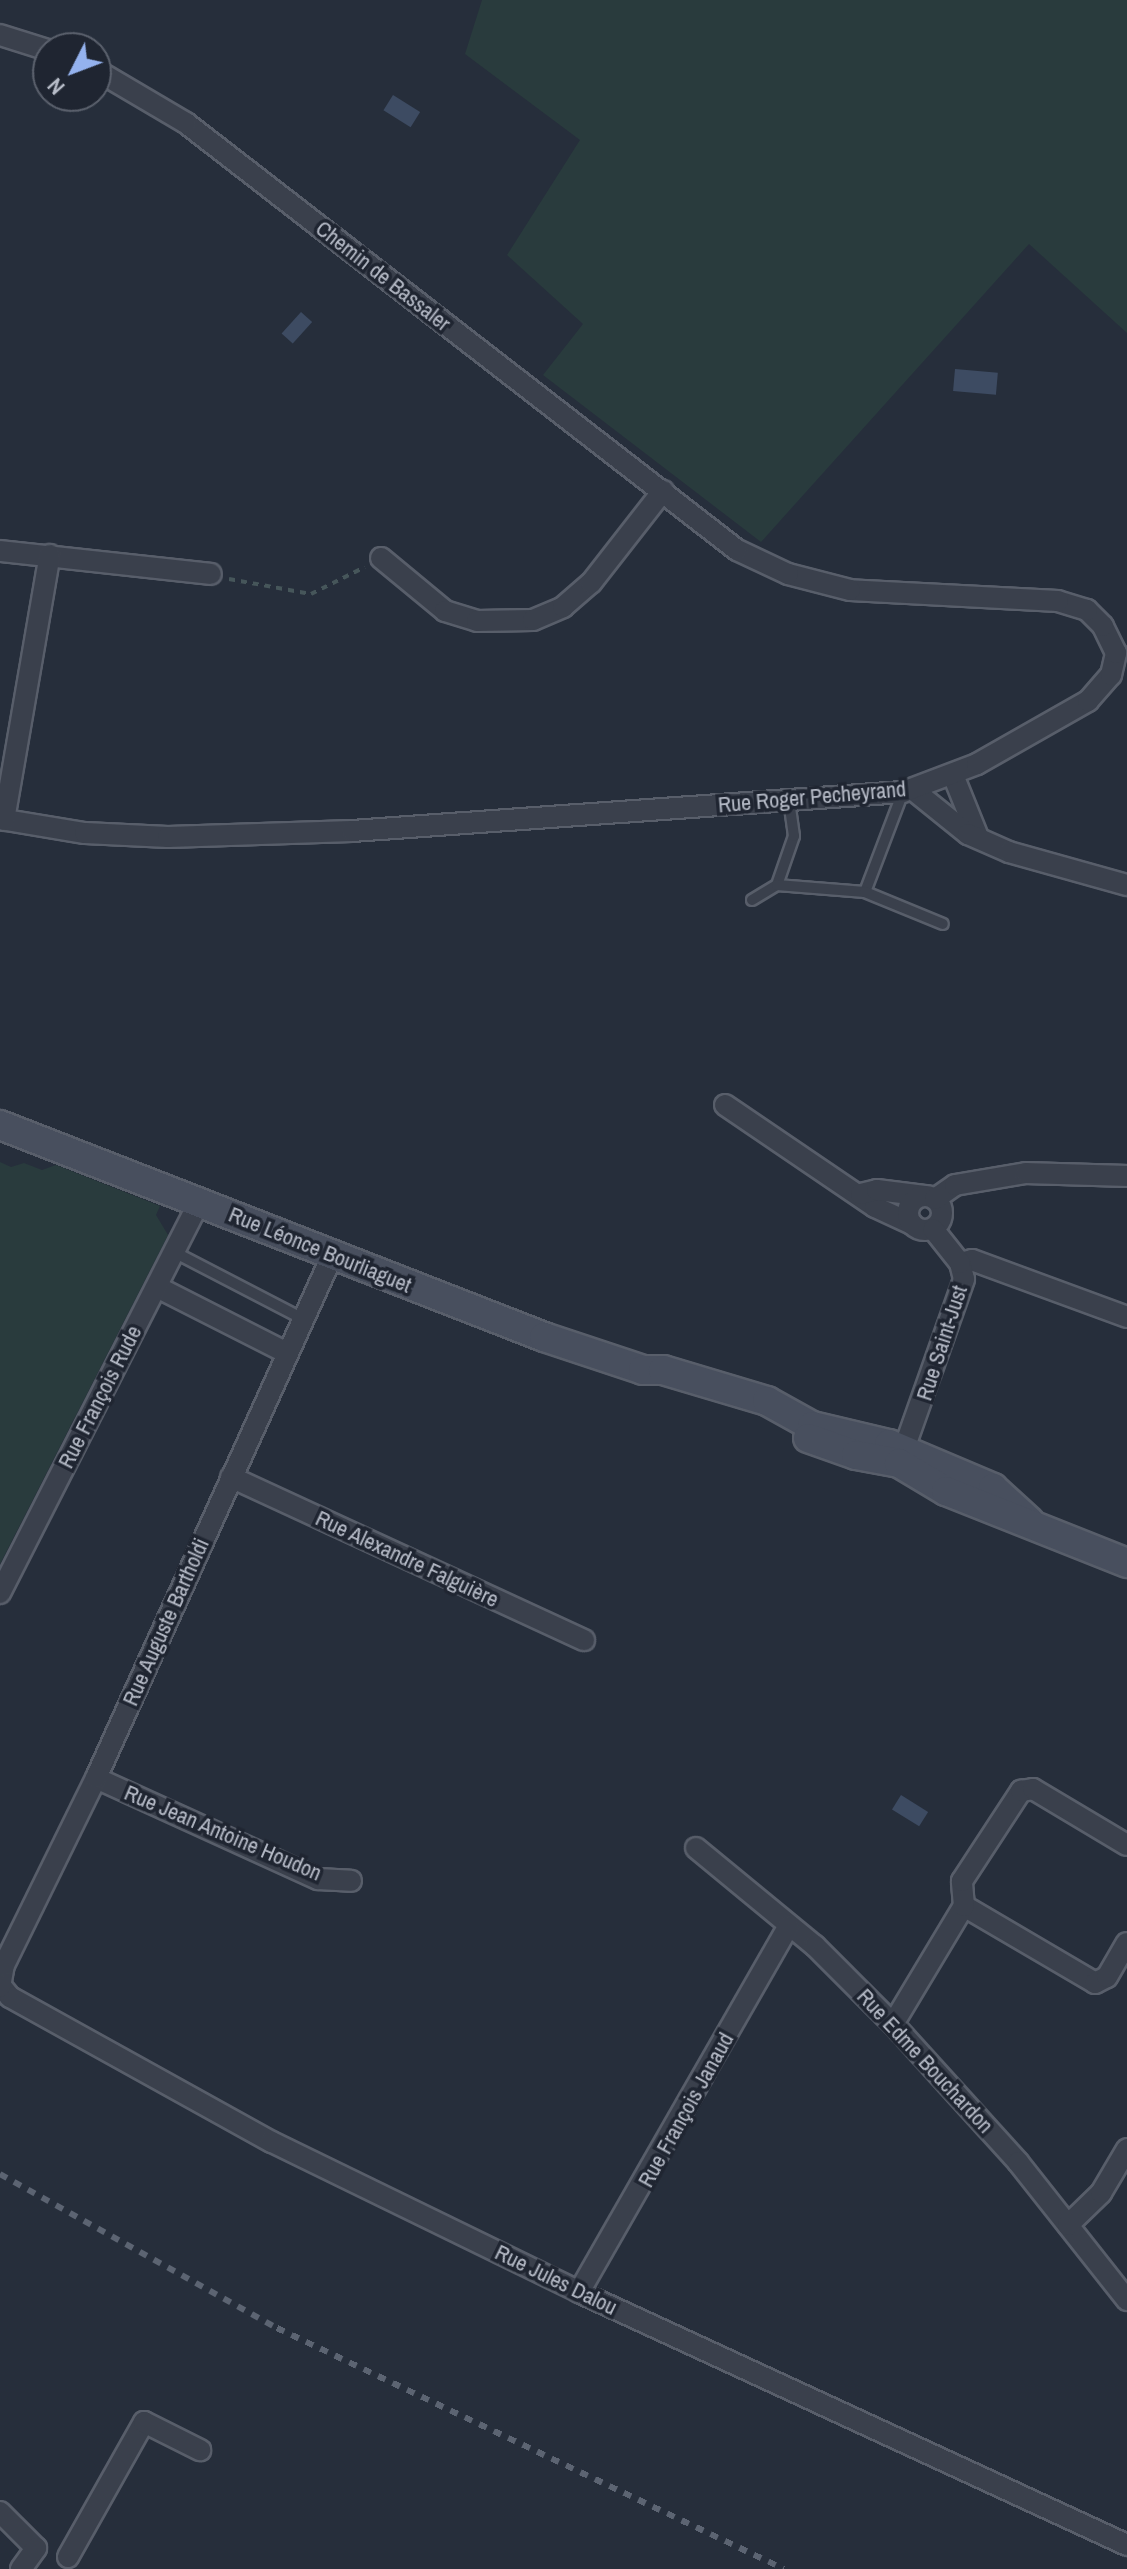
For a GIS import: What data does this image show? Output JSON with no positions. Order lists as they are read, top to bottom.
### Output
{
  "streets": {
    "main road": ["Rue Léonce Bourliaguet"],
    "street": [
      "Chemin de Bassaler",
      "Rue Roger Pecheyrand",
      "Rue Saint-Just",
      "Rue François Rude",
      "Rue Alexandre Falguière",
      "Rue Auguste Bartholdi",
      "Rue Jean Antoine Houdon",
      "Rue Edme Bouchardon",
      "Rue François Janaud",
      "Rue Jules Dalou"
    ]
  },
  "crossings": [
    ["Chemin de Bassaler", "Rue Roger Pecheyrand"],
    ["Rue Léonce Bourliaguet", "Rue Saint-Just"],
    ["Rue Léonce Bourliaguet", "Rue François Rude"],
    ["Rue Léonce Bourliaguet", "Rue Auguste Bartholdi"],
    ["Rue Alexandre Falguière", "Rue Auguste Bartholdi"],
    ["Rue Auguste Bartholdi", "Rue Jean Antoine Houdon"],
    ["Rue Auguste Bartholdi", "Rue Jules Dalou"],
    ["Rue Edme Bouchardon", "Rue François Janaud"],
    ["Rue François Janaud", "Rue Jules Dalou"]
  ],
  "north": "bottom left"
}
